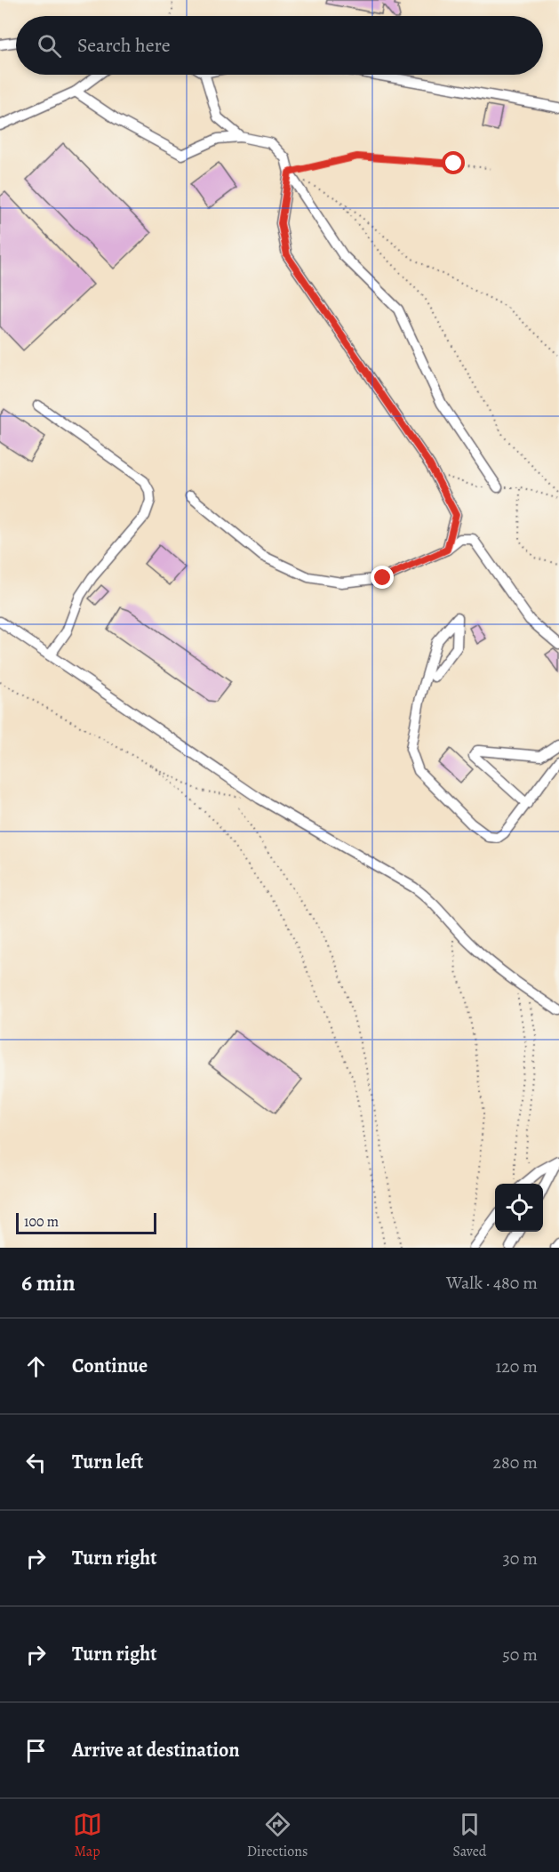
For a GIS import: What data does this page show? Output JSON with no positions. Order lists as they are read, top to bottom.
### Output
{
  "scale_bar": "100 m",
  "page": {
    "search": "Search here",
    "scale": "100 m",
    "heading": ["6 min", "Walk · 480 m"],
    "list": [
      ["Continue", "120 m"],
      ["Turn left", "280 m"],
      ["Turn right", "30 m"],
      ["Turn right", "50 m"],
      "Arrive at destination"
    ],
    "nav": ["Map", "Directions", "Saved"]
  }
}
